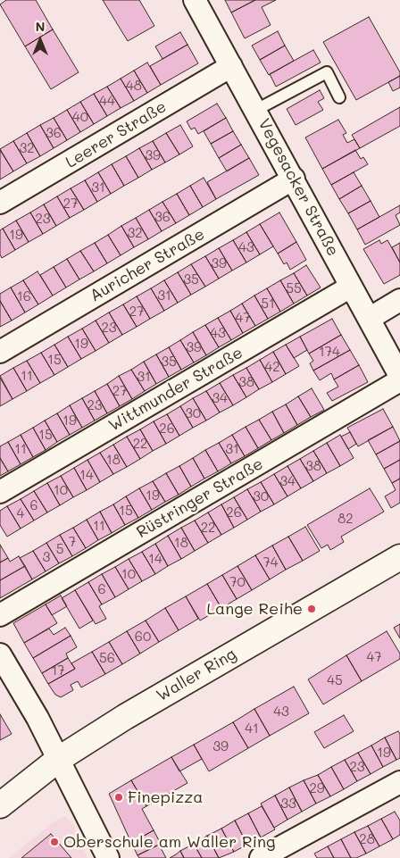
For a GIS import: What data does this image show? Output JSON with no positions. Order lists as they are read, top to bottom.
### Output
{
  "streets": {
    "main road": ["Waller Ring"],
    "street": [
      "Leerer Straße",
      "Vegesacker Straße",
      "Auricher Straße",
      "Wittmunder Straße",
      "Rüstringer Straße"
    ]
  },
  "crossings": [
    ["Leerer Straße", "Vegesacker Straße"],
    ["Vegesacker Straße", "Auricher Straße"],
    ["Vegesacker Straße", "Wittmunder Straße"]
  ],
  "places": ["Lange Reihe", "Finepizza", "Oberschule am Waller Ring"],
  "house_numbers": [
    "48",
    "44",
    "40",
    "36",
    "32",
    "39",
    "31",
    "27",
    "36",
    "23",
    "32",
    "19",
    "43",
    "39",
    "35",
    "55",
    "31",
    "16",
    "51",
    "27",
    "47",
    "23",
    "43",
    "19",
    "39",
    "174",
    "15",
    "35",
    "42",
    "11",
    "31",
    "38",
    "27",
    "34",
    "23",
    "30",
    "19",
    "26",
    "15",
    "22",
    "11",
    "31",
    "18",
    "38",
    "14",
    "34",
    "10",
    "19",
    "30",
    "6",
    "15",
    "26",
    "4",
    "82",
    "11",
    "22",
    "7",
    "18",
    "5",
    "3",
    "14",
    "74",
    "10",
    "70",
    "6",
    "60",
    "47",
    "56",
    "17",
    "45",
    "43",
    "41",
    "39",
    "19",
    "23",
    "29",
    "33",
    "28"
  ],
  "north": "top"
}
